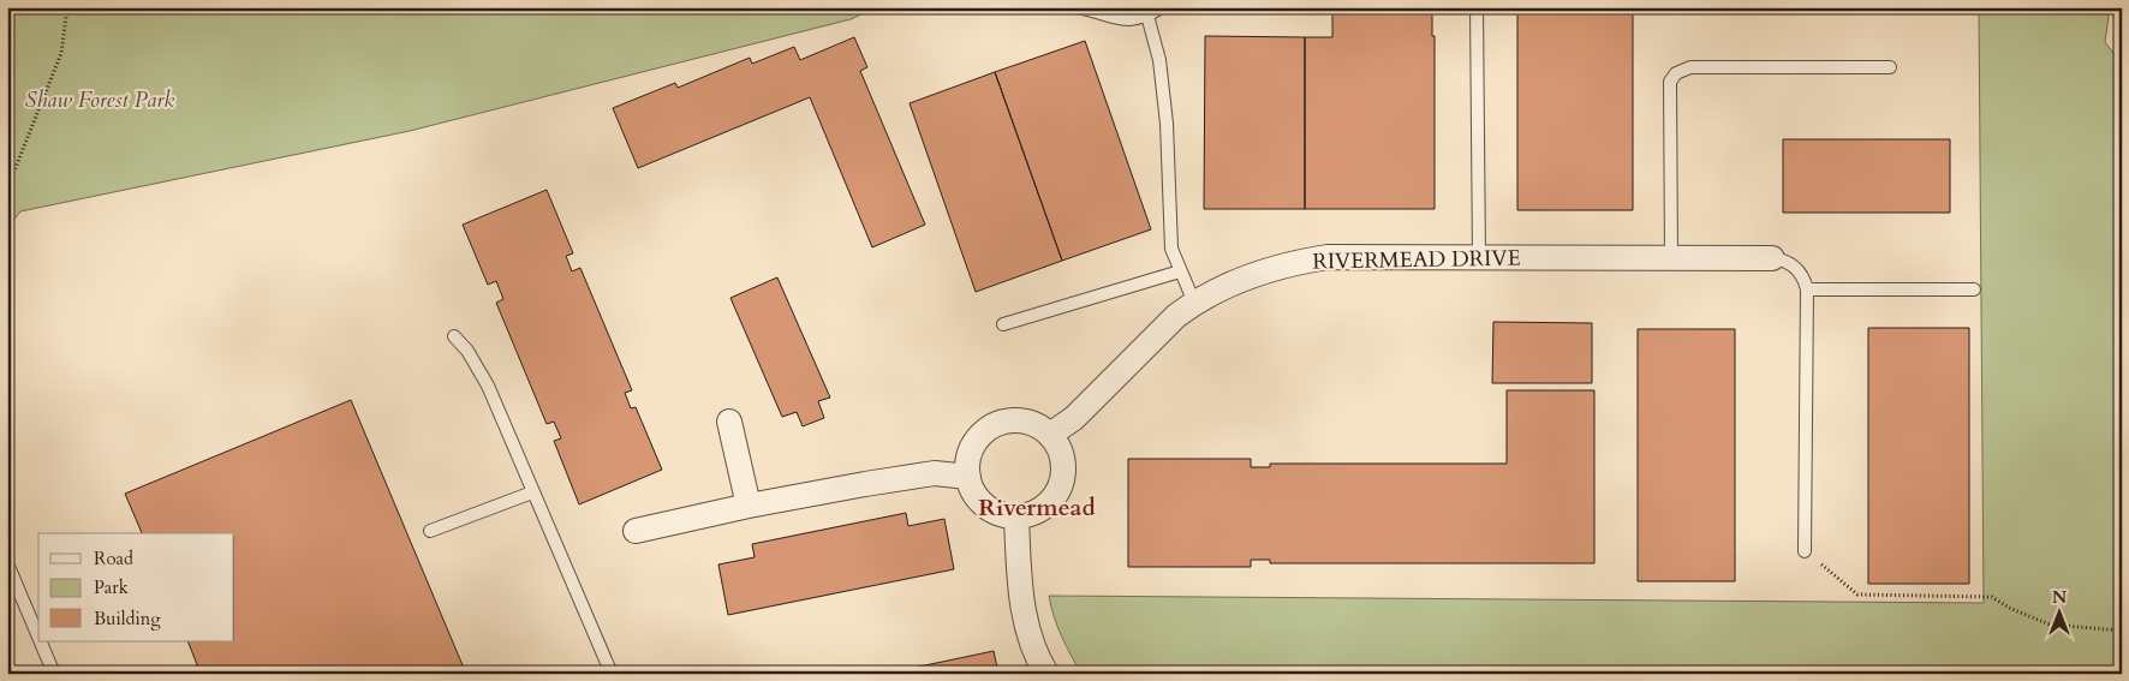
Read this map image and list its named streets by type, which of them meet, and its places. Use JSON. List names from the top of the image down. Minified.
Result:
{"streets":{"street":["RIVERMEAD DRIVE"]},"districts":["Rivermead"],"parks":["Shaw Forest Park"],"legend":["Road","Park","Building"],"north":"top"}
